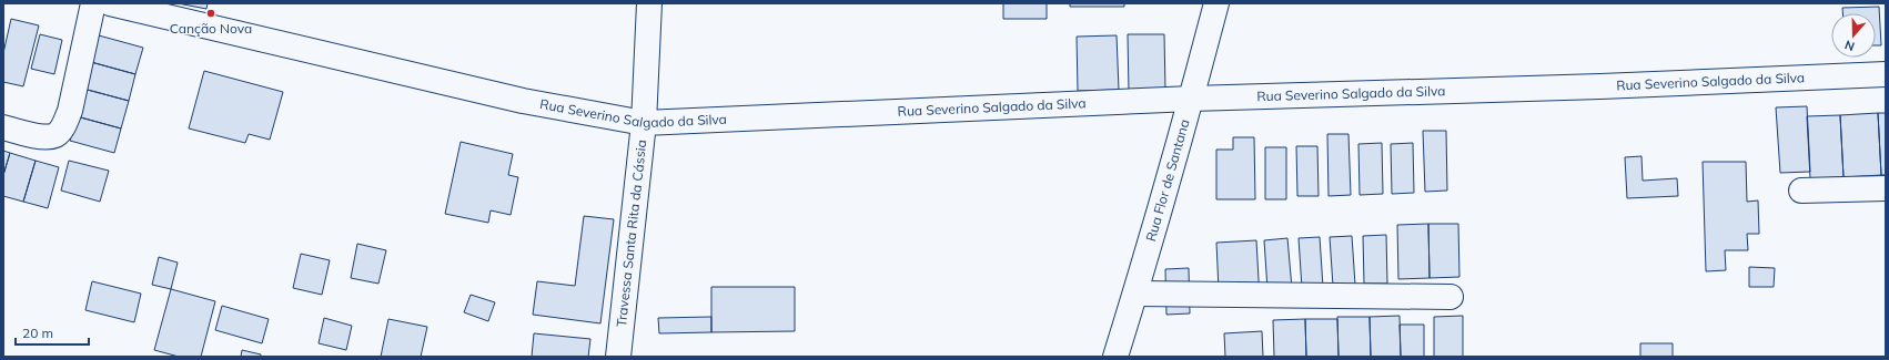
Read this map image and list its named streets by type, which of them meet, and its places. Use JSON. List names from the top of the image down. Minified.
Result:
{"streets":{"street":["Rua Severino Salgado da Silva","Rua Flor de Santana","Travessa Santa Rita da Cássia"]},"crossings":[["Rua Severino Salgado da Silva","Rua Flor de Santana"],["Rua Severino Salgado da Silva","Travessa Santa Rita da Cássia"]],"places":["Canção Nova"],"scale_bar":"20 m","north":"bottom"}
